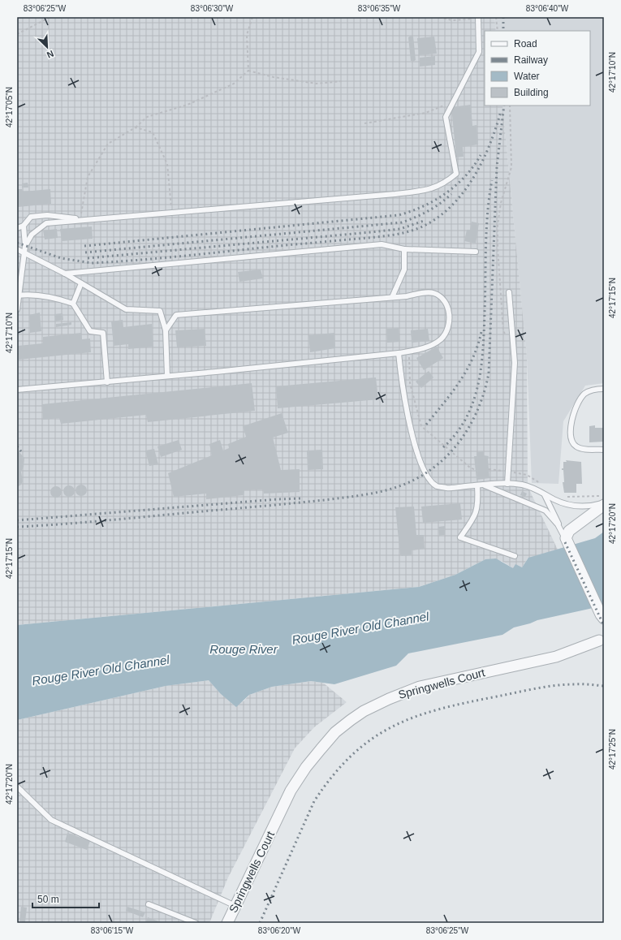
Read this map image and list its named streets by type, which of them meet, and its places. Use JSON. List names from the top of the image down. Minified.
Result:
{"streets":{"street":["Springwells Court"]},"water":["Rouge River Old Channel","Rouge River"],"legend":["Road","Railway","Water","Building"],"scale_bar":"50 m","north":"bottom right","coordinates":["83°06'25\"W","83°06'30\"W","83°06'35\"W","83°06'40\"W","42°17'10\"N","42°17'05\"N","42°17'15\"N","42°17'20\"N","42°17'25\"N","83°06'15\"W","83°06'20\"W"]}
